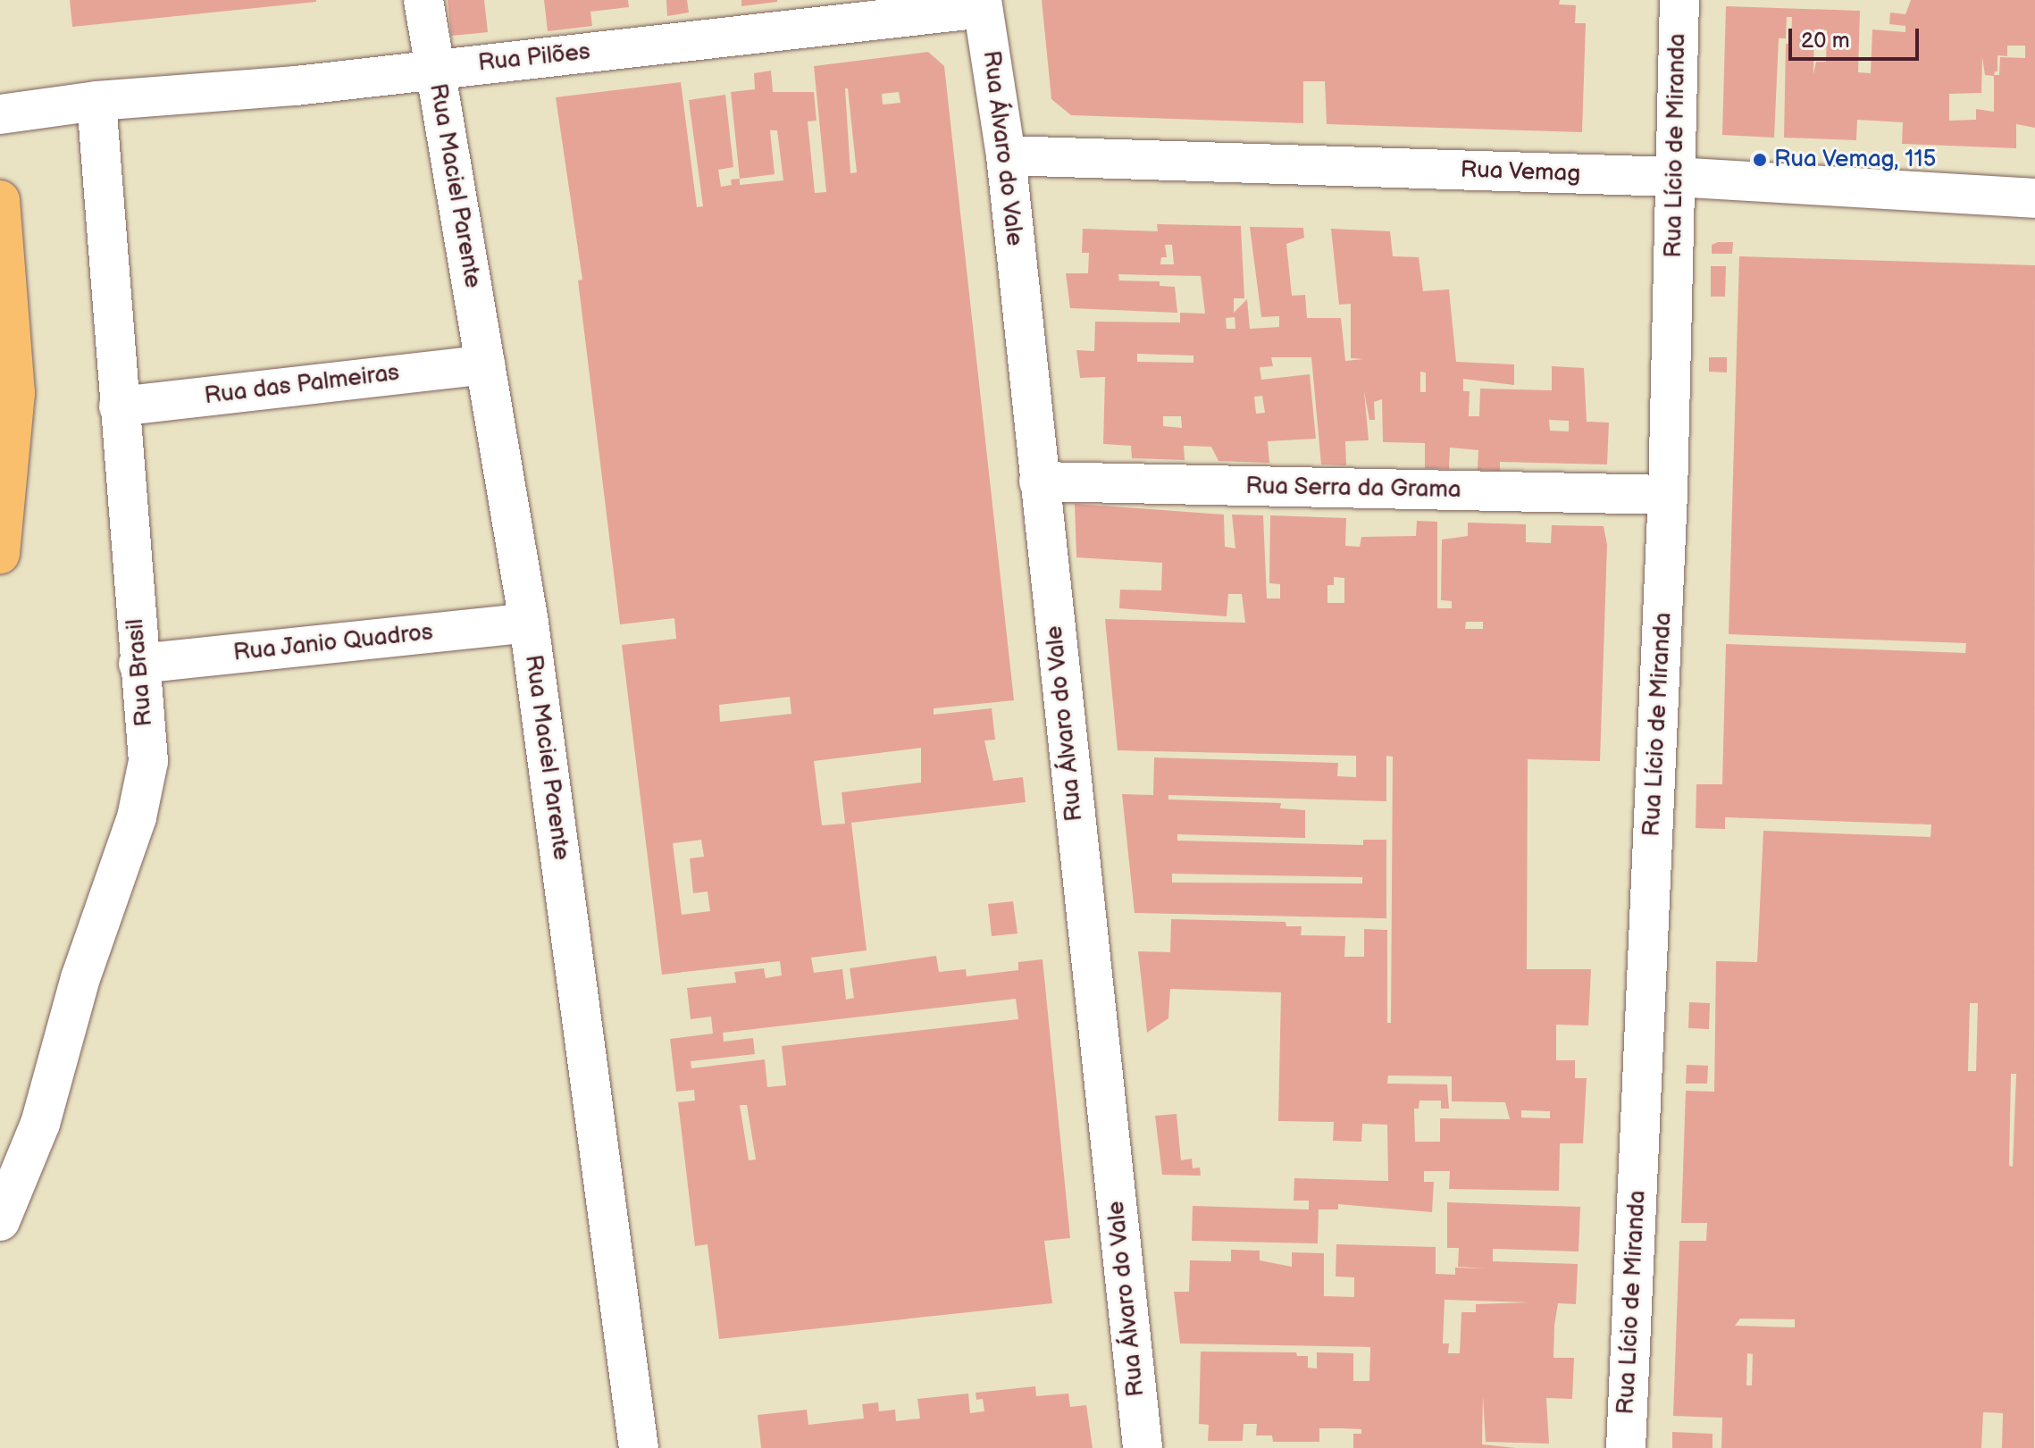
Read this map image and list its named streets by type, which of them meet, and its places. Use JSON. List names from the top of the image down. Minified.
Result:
{"streets":{"street":["Rua Pilões","Rua Lício de Miranda","Rua Álvaro do Vale","Rua Vemag","Rua Maciel Parente","Rua das Palmeiras","Rua Serra da Grama","Rua Janio Quadros","Rua Brasil"]},"crossings":[["Rua Pilões","Rua Álvaro do Vale"],["Rua Pilões","Rua Maciel Parente"],["Rua Pilões","Rua Brasil"],["Rua Lício de Miranda","Rua Vemag"],["Rua Lício de Miranda","Rua Serra da Grama"],["Rua Álvaro do Vale","Rua Vemag"],["Rua Álvaro do Vale","Rua Serra da Grama"],["Rua Maciel Parente","Rua das Palmeiras"],["Rua Maciel Parente","Rua Janio Quadros"],["Rua das Palmeiras","Rua Brasil"],["Rua Janio Quadros","Rua Brasil"]],"places":["Rua Vemag, 115"],"scale_bar":"20 m"}
